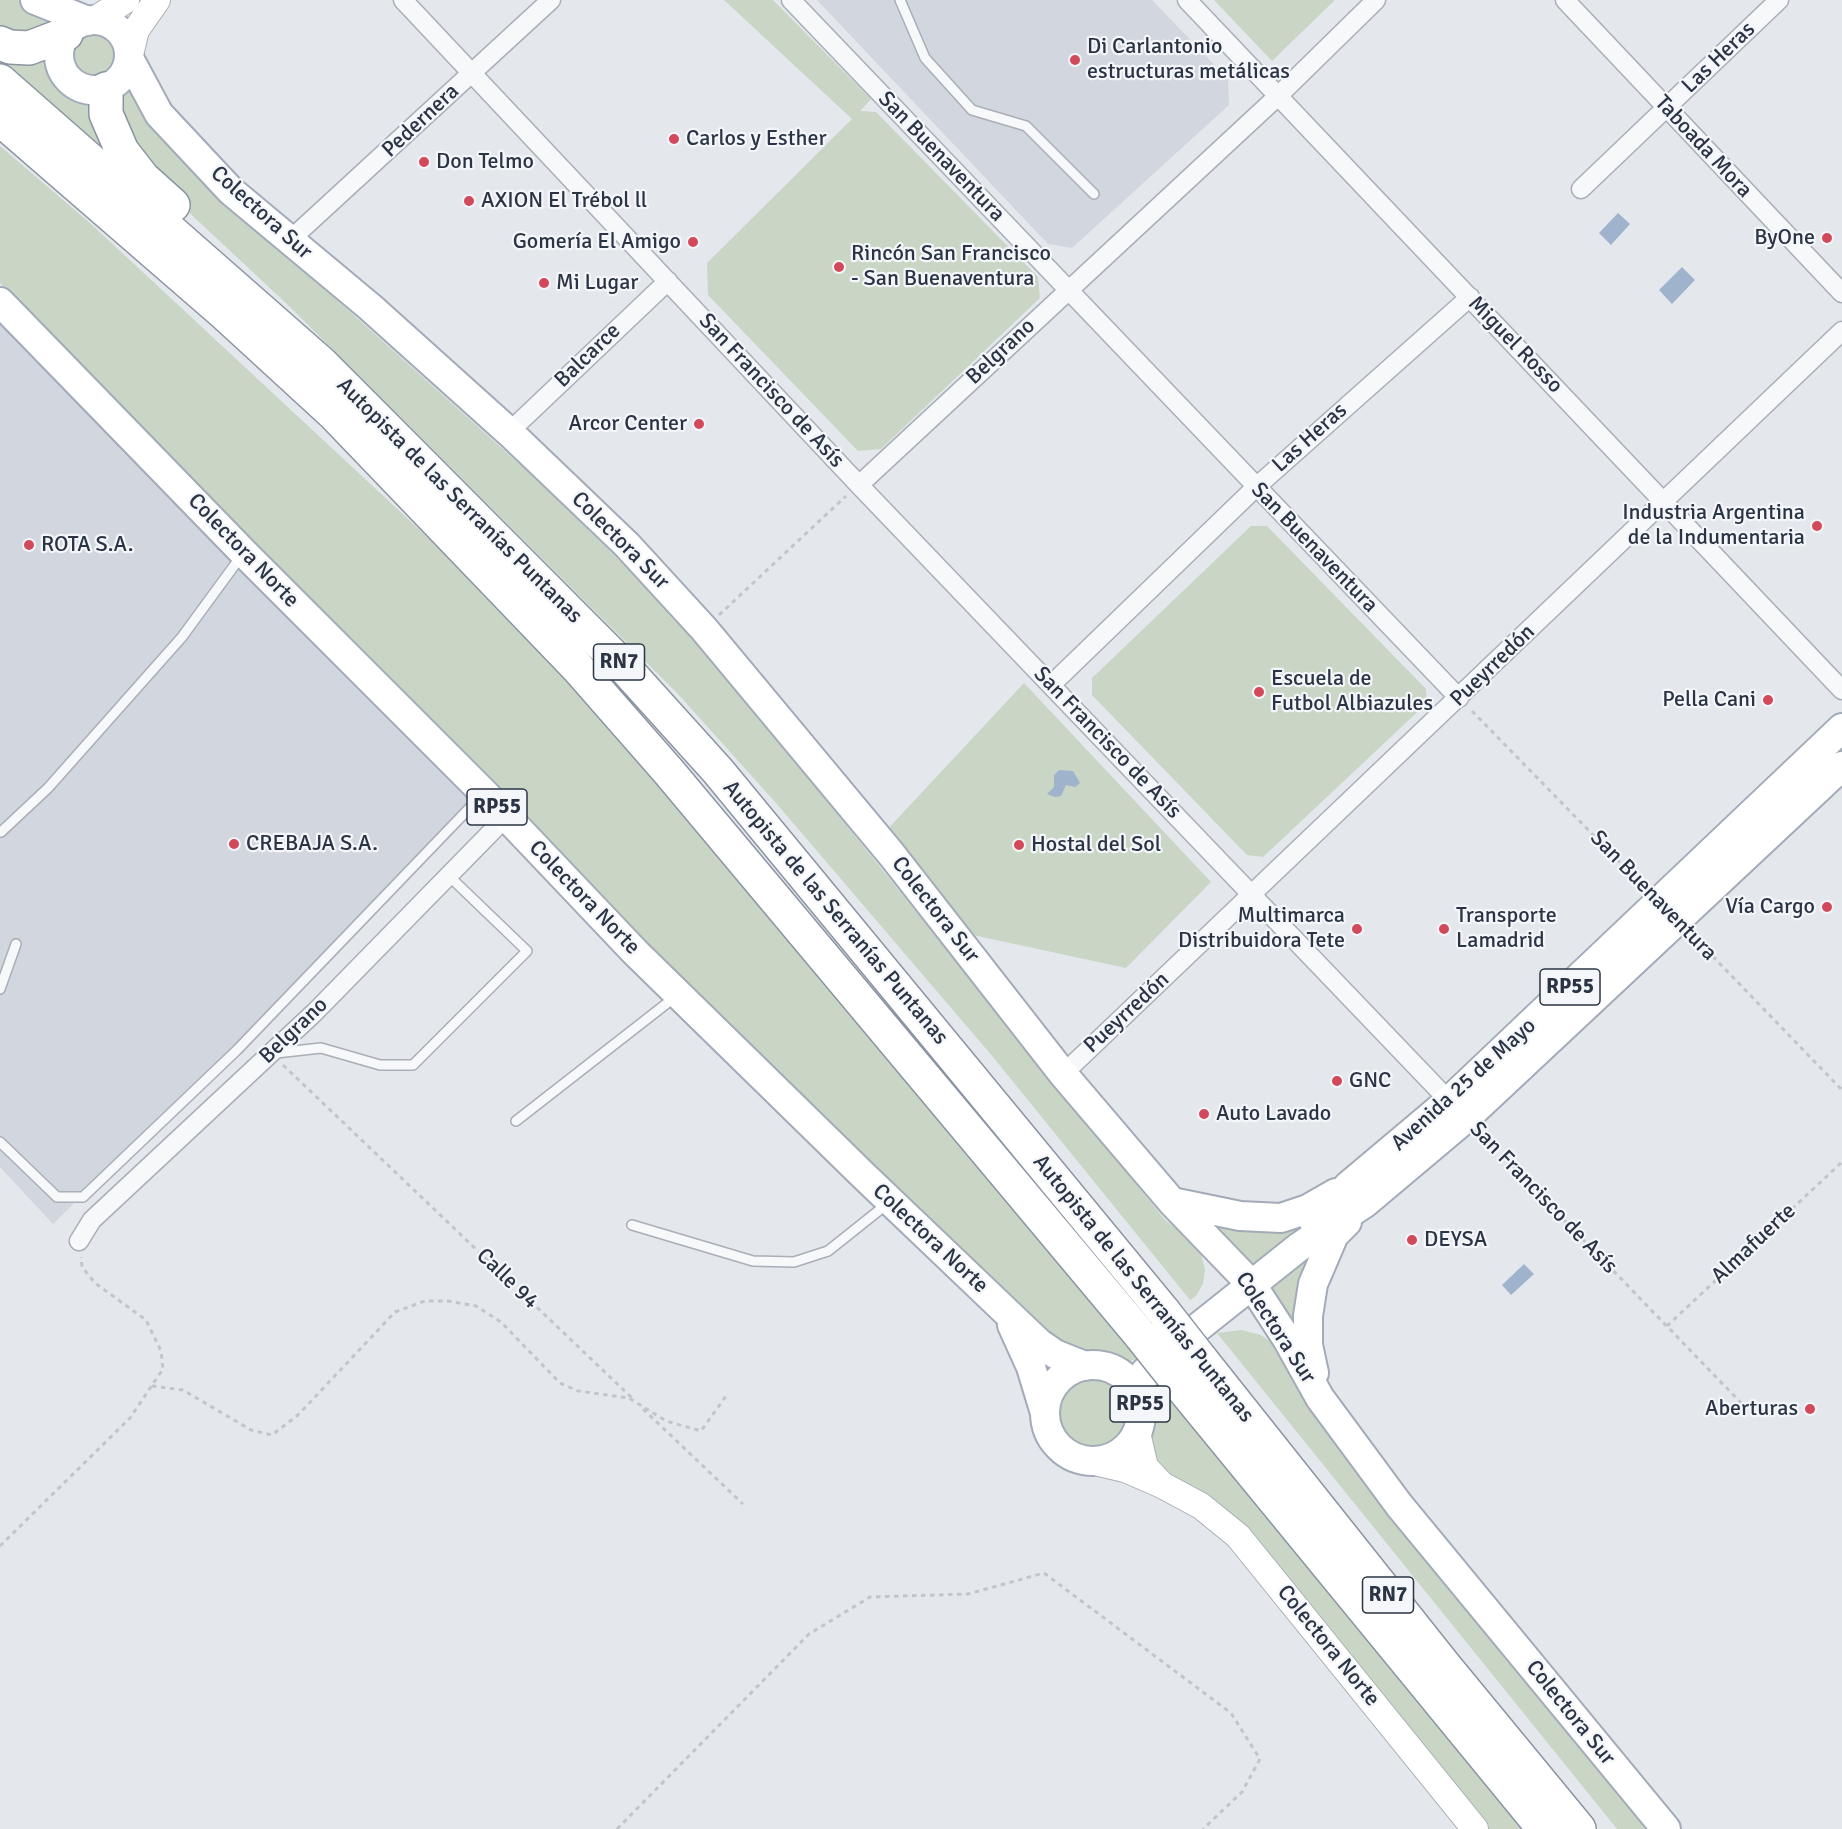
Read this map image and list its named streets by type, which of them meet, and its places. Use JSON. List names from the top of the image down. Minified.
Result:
{"streets":{"highway":["Autopista de las Serranías Puntanas","RN7"],"main road":["Colectora Sur","Colectora Norte","RP55","Avenida 25 de Mayo"],"street":["Las Heras","Pedernera","Taboada Mora","San Buenaventura","Miguel Rosso","Belgrano","Balcarce","San Francisco de Asís","Pueyrredón"],"path":["Almafuerte","Calle 94"]},"crossings":[["Las Heras","Taboada Mora"],["Las Heras","San Buenaventura"],["Las Heras","Miguel Rosso"],["Las Heras","San Francisco de Asís"],["Pedernera","Colectora Sur"],["Pedernera","San Francisco de Asís"],["San Buenaventura","Belgrano"],["San Buenaventura","Pueyrredón"],["San Buenaventura","Avenida 25 de Mayo"],["Colectora Sur","Balcarce"],["Colectora Sur","Pueyrredón"],["Colectora Sur","Avenida 25 de Mayo"],["Miguel Rosso","Belgrano"],["Miguel Rosso","Pueyrredón"],["Belgrano","San Francisco de Asís"],["Belgrano","Colectora Norte"],["Belgrano","Calle 94"],["Balcarce","San Francisco de Asís"],["San Francisco de Asís","Pueyrredón"],["San Francisco de Asís","Avenida 25 de Mayo"],["San Francisco de Asís","Almafuerte"],["Autopista de las Serranías Puntanas","Avenida 25 de Mayo"],["Colectora Norte","RP55"],["Colectora Norte","Avenida 25 de Mayo"],["RP55","Avenida 25 de Mayo"]],"places":["Di Carlantonio estructuras metálicas","Carlos y Esther","Don Telmo","AXION El Trébol ll","ByOne","Gomería El Amigo","Rincón San Francisco - San Buenaventura","Mi Lugar","Arcor Center","Industria Argentina de la Indumentaria","ROTA S.A.","Escuela de Futbol Albiazules","Pella Cani","CREBAJA S.A.","Hostal del Sol","Vía Cargo","Multimarca Distribuidora Tete","Transporte Lamadrid","GNC","Auto Lavado","DEYSA","Aberturas"]}
